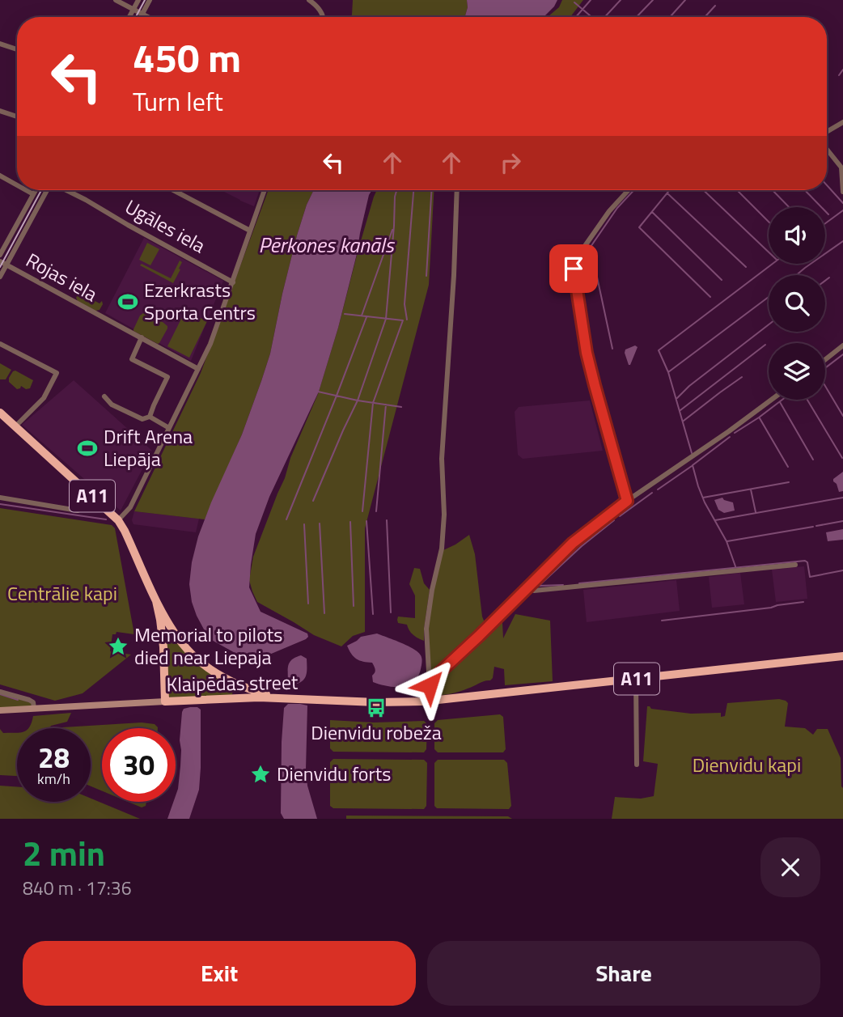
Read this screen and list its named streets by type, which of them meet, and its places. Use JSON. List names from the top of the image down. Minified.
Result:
{"streets":{"highway":["A11","Klaipēdas street"],"street":["Ugāles iela","Rojas iela"]},"crossings":[["A11","Klaipēdas street"]],"water":["Pērkones kanāls"],"parks":["Centrālie kapi","Dienvidu kapi"],"places":{"sports":["Ezerkrasts Sporta Centrs","Drift Arena Liepāja"],"place":["Memorial to pilots died near Liepaja","Dienvidu forts"],"bus stop":["Dienvidu robeža"]},"page":{"turn":["450 m","Turn left"],"speed":"28 km/h","limit":"30","heading":["2 min","840 m · 17:36"],"buttons":["Exit","Share"]}}
